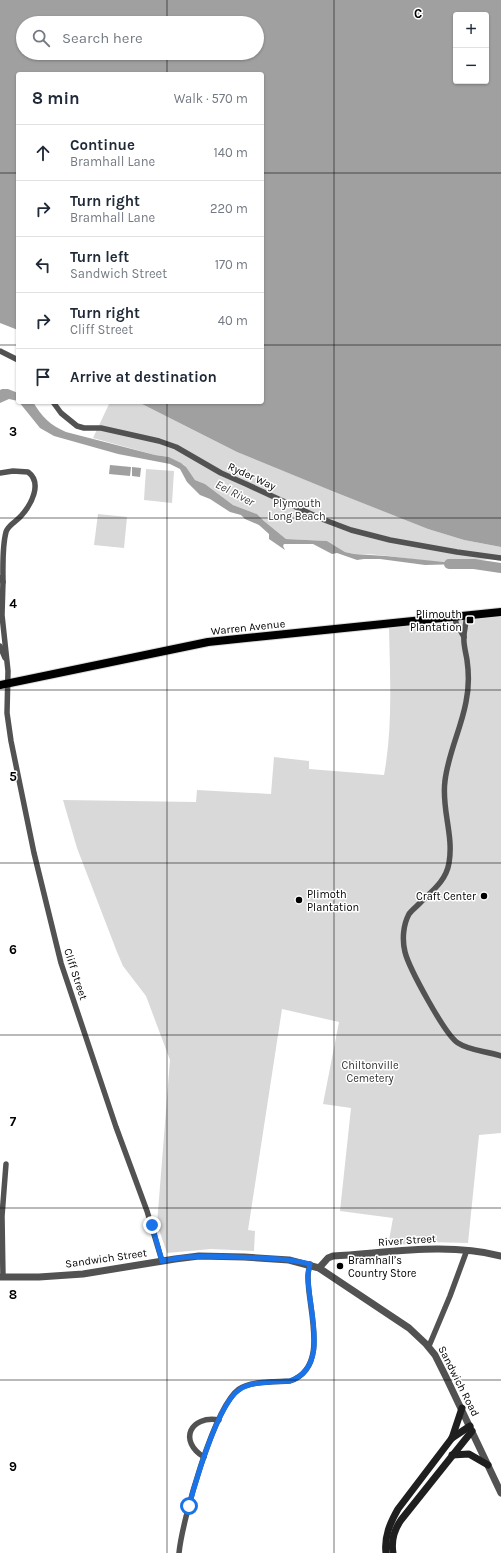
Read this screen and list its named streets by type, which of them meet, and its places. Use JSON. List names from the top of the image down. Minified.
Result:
{"streets":{"main road":["Warren Avenue"],"street":["Ryder Way","Cliff Street","River Street","Sandwich Street","Sandwich Road"]},"crossings":[["Warren Avenue","Cliff Street"],["Cliff Street","Sandwich Street"],["River Street","Sandwich Road"],["Sandwich Street","Sandwich Road"]],"water":["Eel River"],"parks":["Plymouth Long Beach","Chiltonville Cemetery"],"places":{"transit":["Plimouth Plantation"],"other":["Craft Center","Plimoth Plantation","Bramhall’s Country Store"]},"page":{"map_buttons":["+","−"],"search":"Search here","heading":["8 min","Walk · 570 m"],"list":[["Continue","Bramhall Lane","140 m"],["Turn right","Bramhall Lane","220 m"],["Turn left","Sandwich Street","170 m"],["Turn right","Cliff Street","40 m"],"Arrive at destination"]},"grid":{"columns":["C"],"rows":["3","4","5","6","7","8","9"]}}
